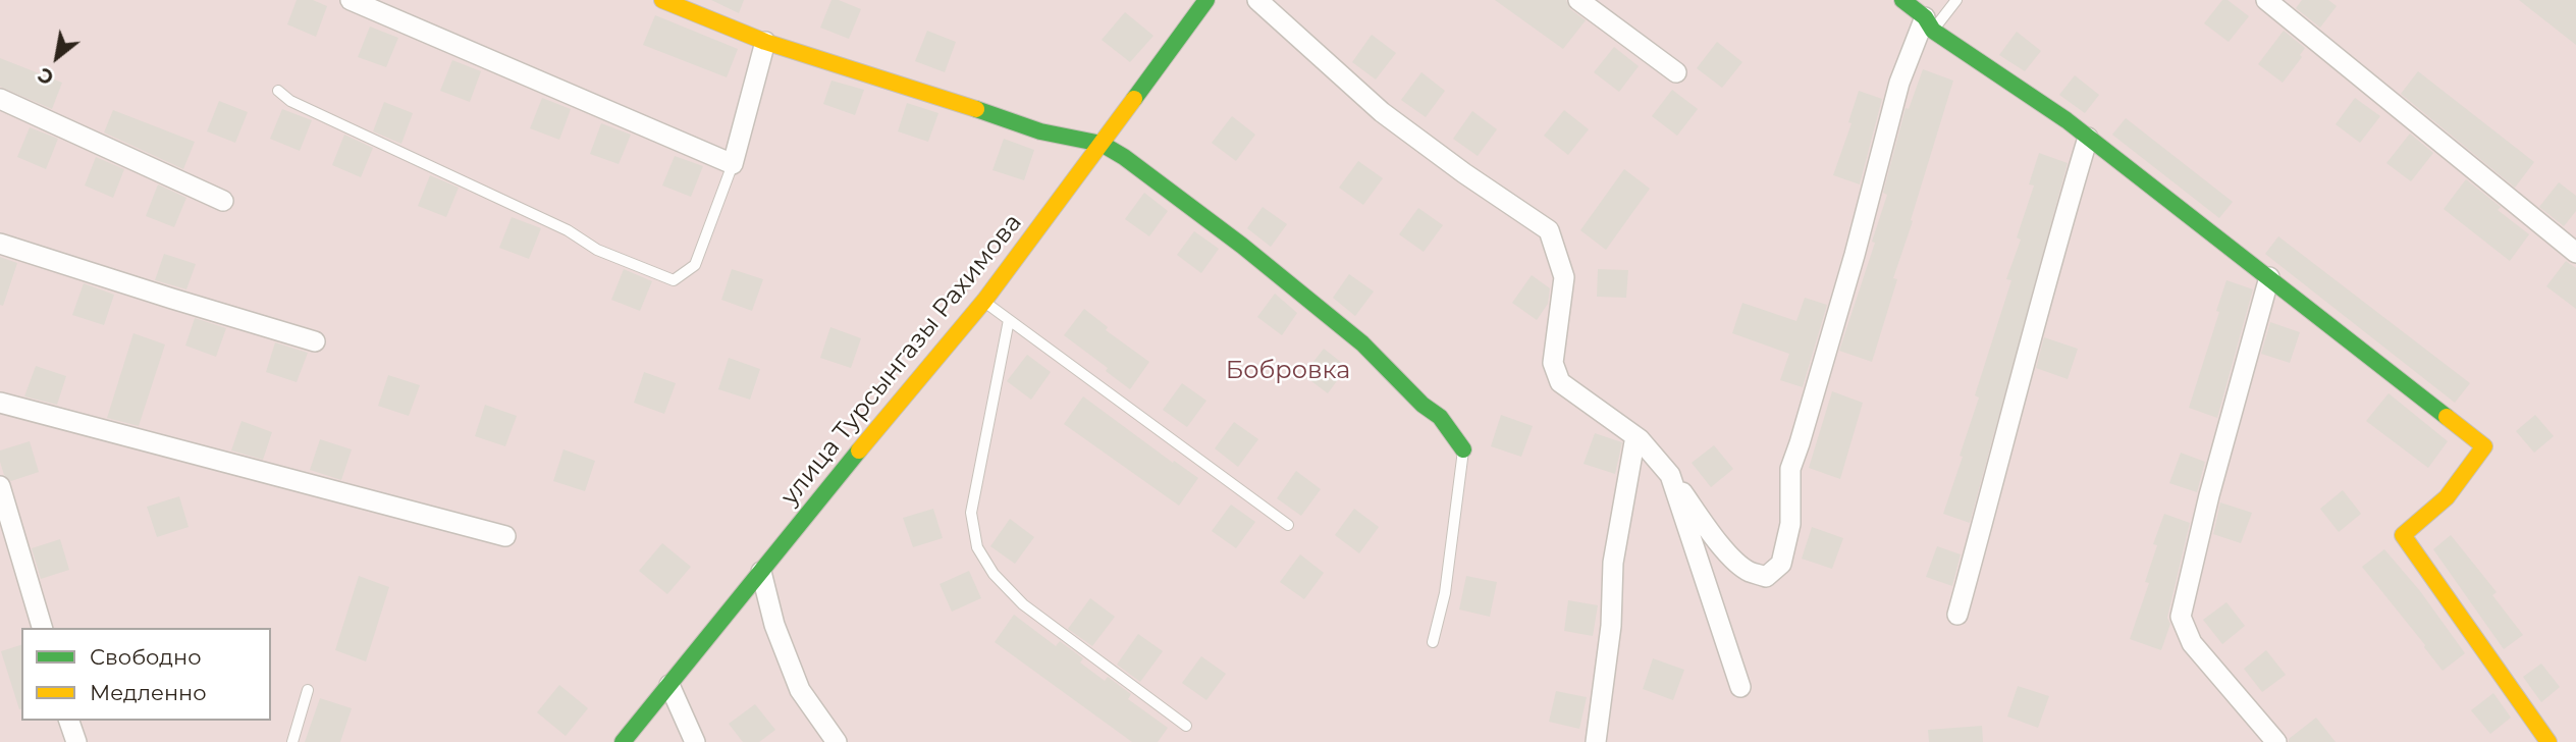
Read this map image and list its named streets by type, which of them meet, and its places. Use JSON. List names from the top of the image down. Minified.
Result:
{"streets":{"street":["улица Турсынгазы Рахимова"]},"parks":["Бобровка"],"legend":["Свободно","Медленно"],"north":"bottom left"}
